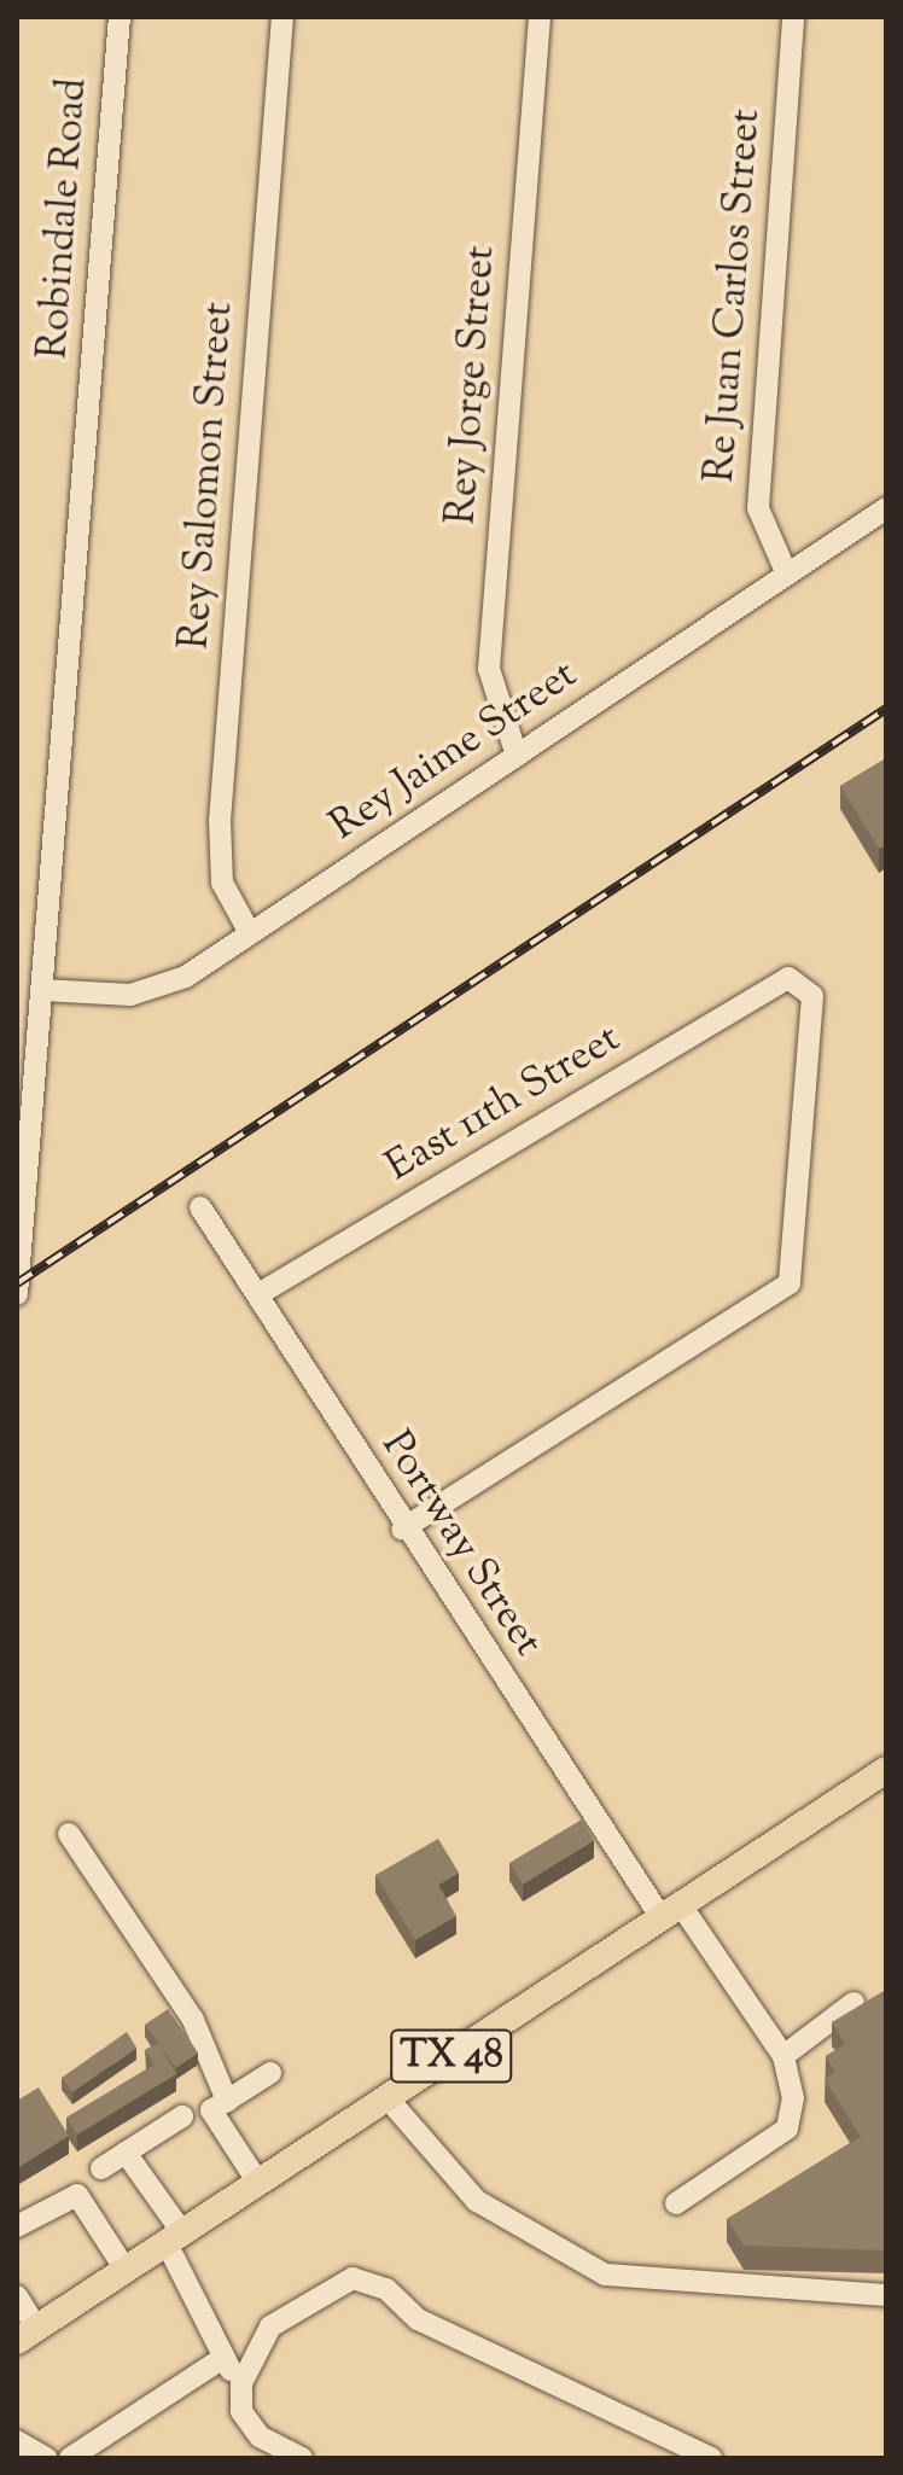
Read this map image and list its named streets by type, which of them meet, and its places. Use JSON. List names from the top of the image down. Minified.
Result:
{"streets":{"main road":["TX 48"],"street":["Robindale Road","Re Juan Carlos Street","Rey Jorge Street","Rey Salomon Street","Rey Jaime Street","East 11th Street","Portway Street"]},"crossings":[["Robindale Road","Rey Jaime Street"],["Re Juan Carlos Street","Rey Jaime Street"],["Rey Jorge Street","Rey Jaime Street"],["Rey Salomon Street","Rey Jaime Street"],["East 11th Street","Portway Street"],["Portway Street","TX 48"]]}
